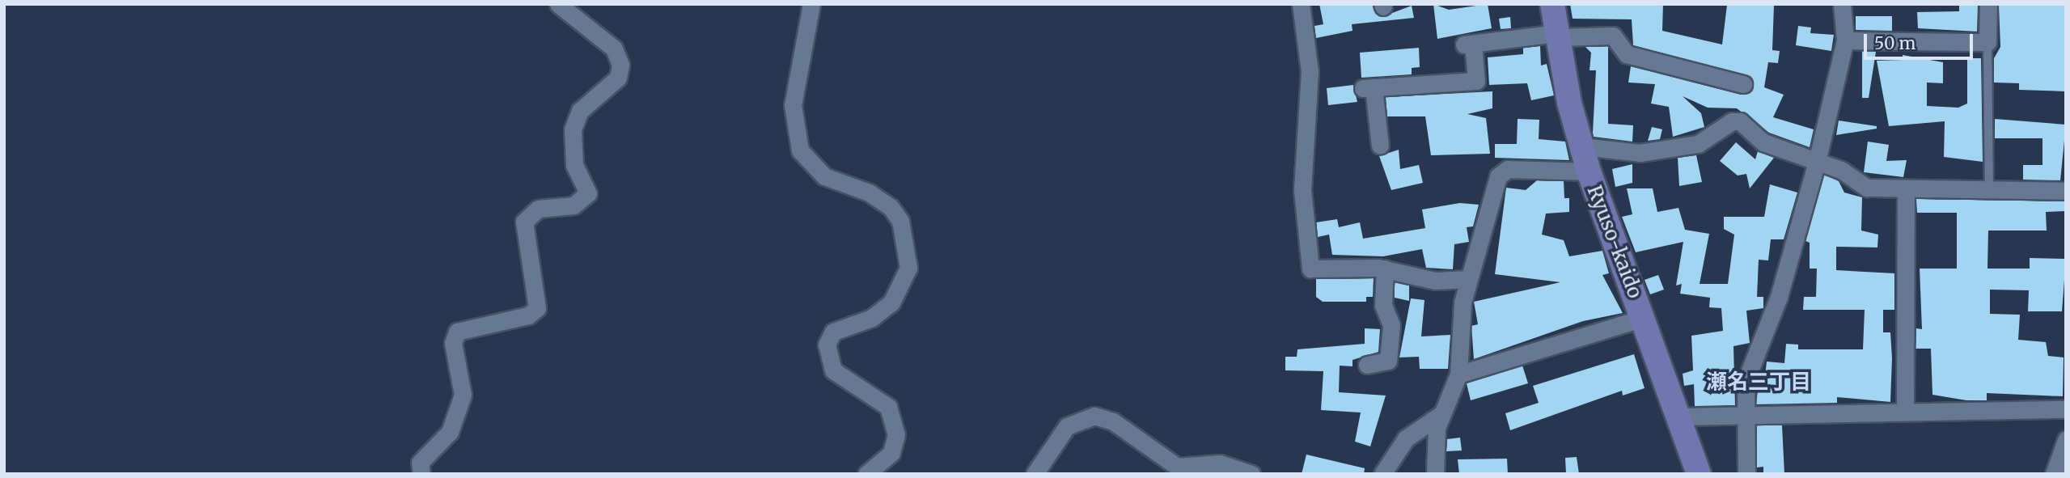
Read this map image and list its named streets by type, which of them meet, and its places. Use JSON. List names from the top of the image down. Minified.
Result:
{"streets":{"main road":["Ryuso-kaido"]},"districts":["瀬名三丁目"],"scale_bar":"50 m"}
